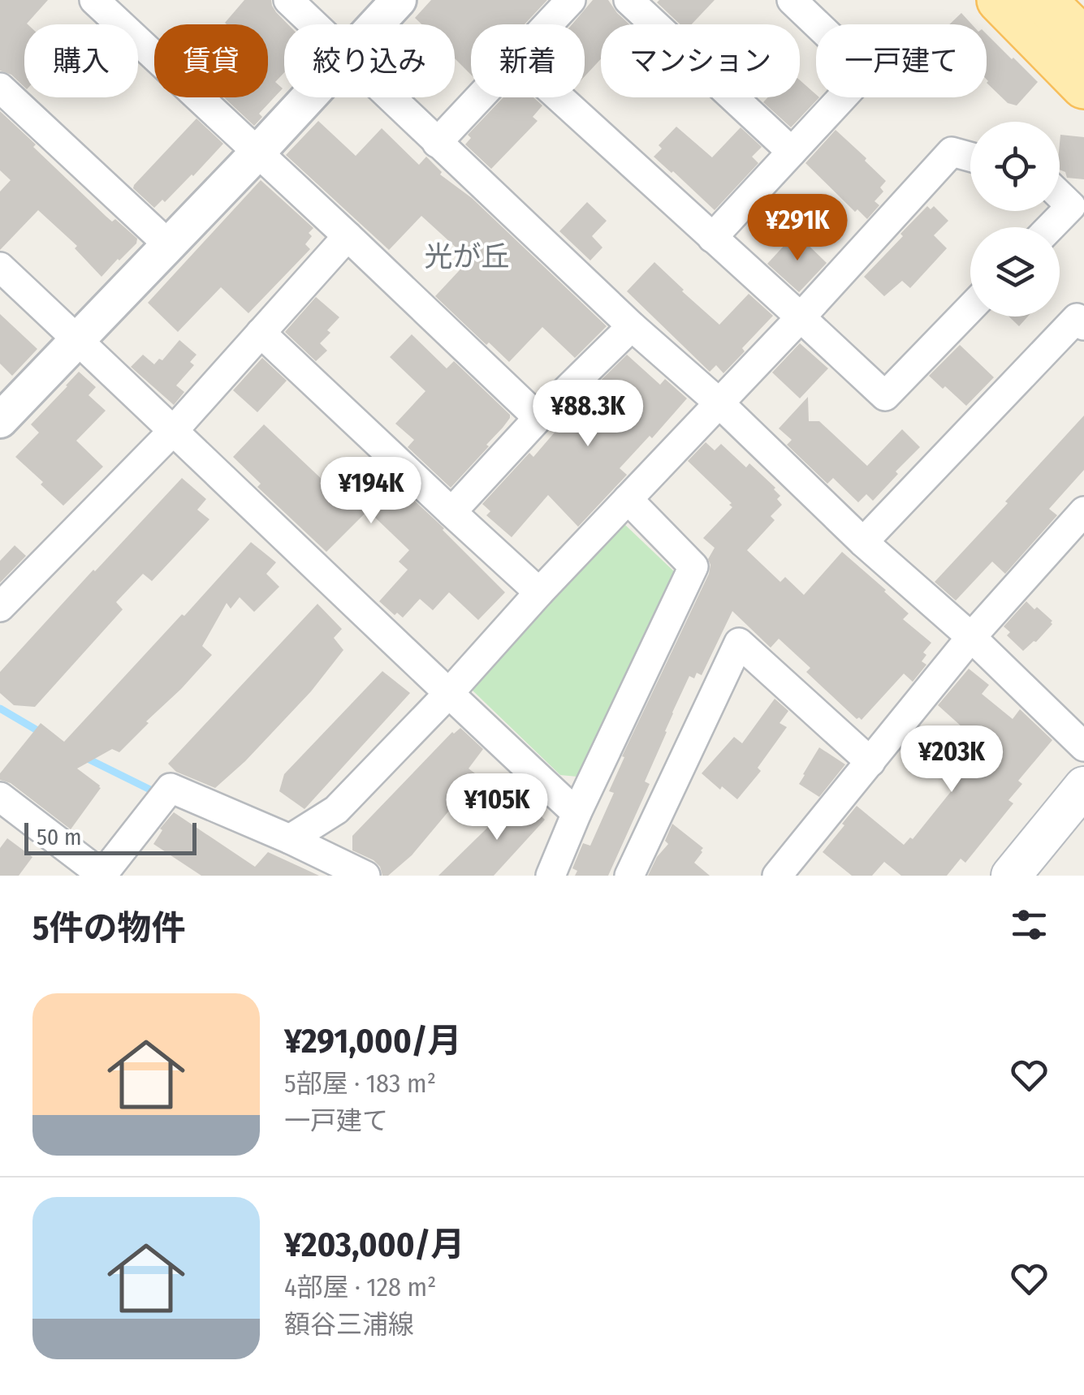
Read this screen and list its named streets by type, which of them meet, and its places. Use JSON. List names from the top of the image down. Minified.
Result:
{"districts":["光が丘"],"scale_bar":"50 m","page":{"chip":["購入","賃貸","絞り込み","新着","マンション","一戸建て"],"price":["¥291K","¥88.3K","¥194K","¥203K","¥105K"],"scale":"50 m","heading":"5件の物件","list":[{"name":"¥291,000/月","note":"5部屋 · 183 m² · 一戸建て"},{"name":"¥203,000/月","note":"4部屋 · 128 m² · 額谷三浦線"}]}}
